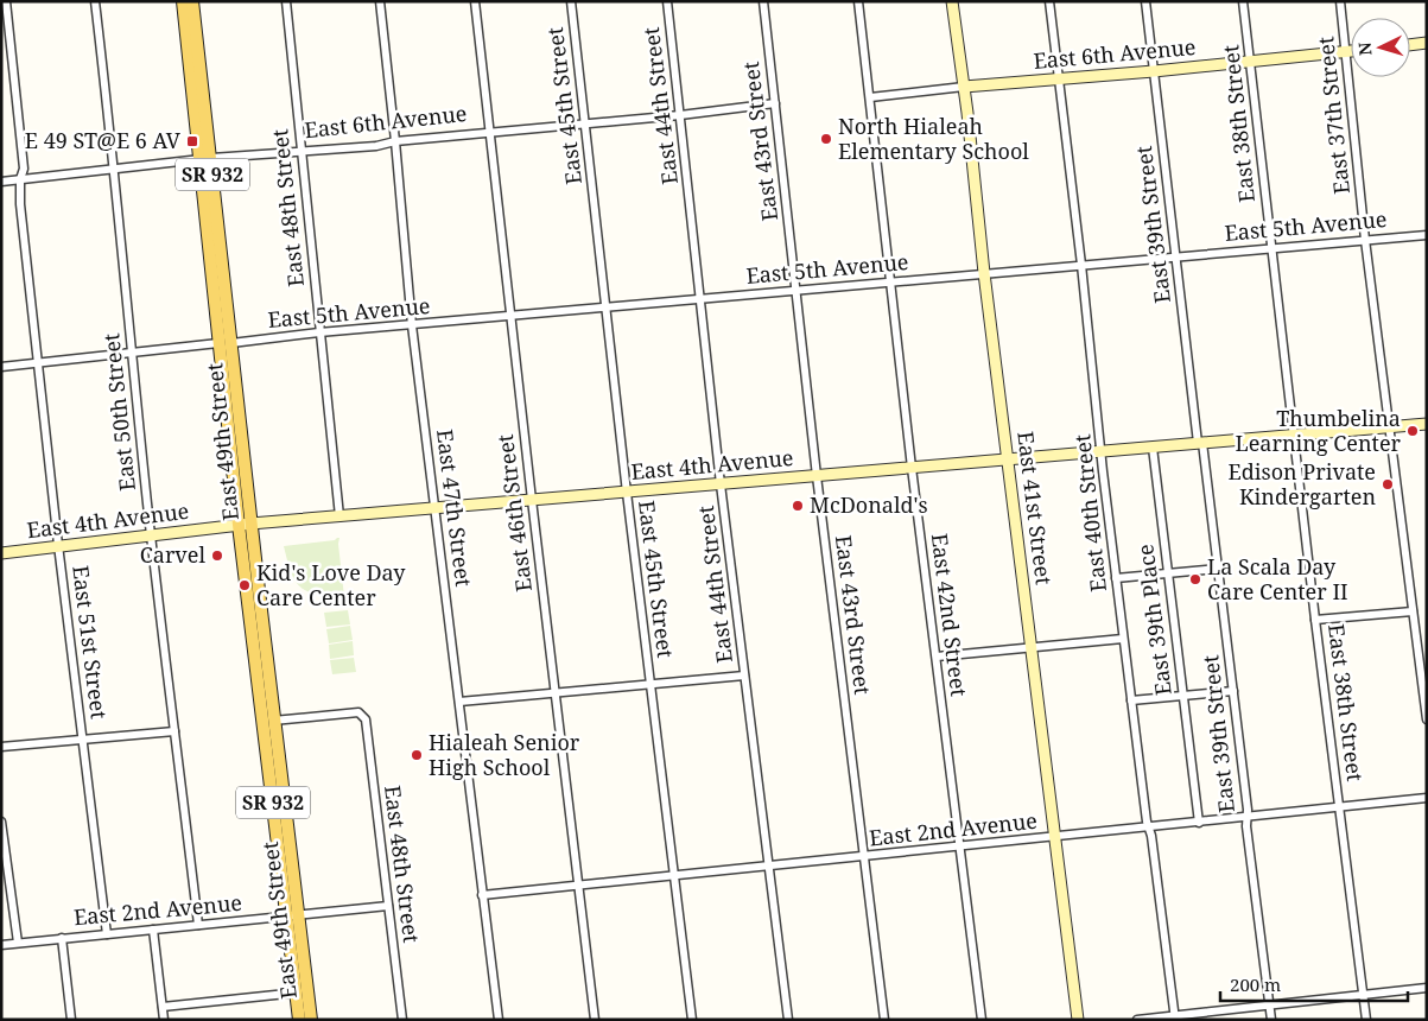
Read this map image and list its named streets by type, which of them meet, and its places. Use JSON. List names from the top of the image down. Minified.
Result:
{"streets":{"main road":["SR 932","East 49th Street"],"street":["East 6th Avenue","East 45th Street","East 44th Street","East 37th Street","East 38th Street","East 43rd Street","East 48th Street","East 39th Street","East 5th Avenue","East 50th Street","East 4th Avenue","East 47th Street","East 41st Street","East 46th Street","East 40th Street","East 42nd Street","East 39th Place","East 51st Street","East 2nd Avenue"]},"crossings":[["East 6th Avenue","East 45th Street"],["East 6th Avenue","East 44th Street"],["East 6th Avenue","East 37th Street"],["East 6th Avenue","East 38th Street"],["East 6th Avenue","East 43rd Street"],["East 6th Avenue","East 48th Street"],["East 6th Avenue","East 39th Street"],["East 6th Avenue","East 50th Street"],["East 6th Avenue","East 49th Street"],["East 6th Avenue","East 47th Street"],["East 6th Avenue","East 41st Street"],["East 6th Avenue","East 46th Street"],["East 6th Avenue","East 40th Street"],["East 6th Avenue","East 42nd Street"],["East 6th Avenue","East 51st Street"],["East 45th Street","East 5th Avenue"],["East 45th Street","East 4th Avenue"],["East 45th Street","East 2nd Avenue"],["East 44th Street","East 5th Avenue"],["East 44th Street","East 4th Avenue"],["East 44th Street","East 2nd Avenue"],["East 37th Street","East 5th Avenue"],["East 37th Street","East 4th Avenue"],["East 38th Street","East 5th Avenue"],["East 38th Street","East 4th Avenue"],["East 38th Street","East 2nd Avenue"],["East 43rd Street","East 5th Avenue"],["East 43rd Street","East 4th Avenue"],["East 43rd Street","East 2nd Avenue"],["East 48th Street","East 5th Avenue"],["East 48th Street","East 49th Street"],["East 48th Street","East 4th Avenue"],["East 48th Street","East 2nd Avenue"],["East 39th Street","East 5th Avenue"],["East 39th Street","East 4th Avenue"],["East 39th Street","East 2nd Avenue"],["East 5th Avenue","East 50th Street"],["East 5th Avenue","East 49th Street"],["East 5th Avenue","East 47th Street"],["East 5th Avenue","East 41st Street"],["East 5th Avenue","East 46th Street"],["East 5th Avenue","East 40th Street"],["East 5th Avenue","East 42nd Street"],["East 5th Avenue","East 51st Street"],["East 50th Street","East 4th Avenue"],["East 50th Street","East 2nd Avenue"],["East 49th Street","East 4th Avenue"],["East 49th Street","East 2nd Avenue"],["East 4th Avenue","East 47th Street"],["East 4th Avenue","East 41st Street"],["East 4th Avenue","East 46th Street"],["East 4th Avenue","East 40th Street"],["East 4th Avenue","East 42nd Street"],["East 4th Avenue","East 39th Place"],["East 4th Avenue","East 51st Street"],["East 47th Street","East 2nd Avenue"],["East 41st Street","East 2nd Avenue"],["East 46th Street","East 2nd Avenue"],["East 40th Street","East 2nd Avenue"],["East 42nd Street","East 2nd Avenue"],["East 39th Place","East 2nd Avenue"],["East 51st Street","East 2nd Avenue"]],"places":{"other":["North Hialeah Elementary School","Thumbelina Learning Center","Edison Private Kindergarten","McDonald's","Carvel","La Scala Day Care Center II","Kid's Love Day Care Center","Hialeah Senior High School"],"transit":["E 49 ST@E 6 AV"]},"scale_bar":"200 m","north":"left"}
